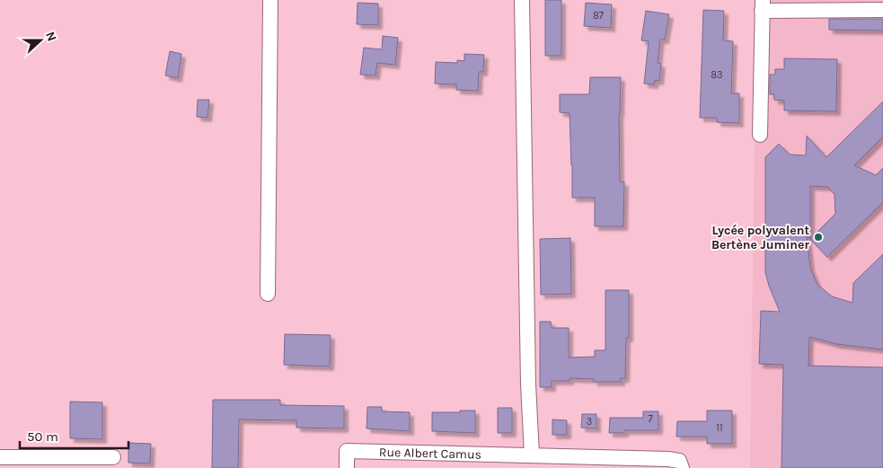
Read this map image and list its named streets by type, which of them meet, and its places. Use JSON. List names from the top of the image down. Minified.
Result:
{"streets":{"street":["Rue Albert Camus"]},"places":["Lycée polyvalent Bertène Juminer"],"house_numbers":["87","83","7","3","11"],"scale_bar":"50 m","north":"right"}
